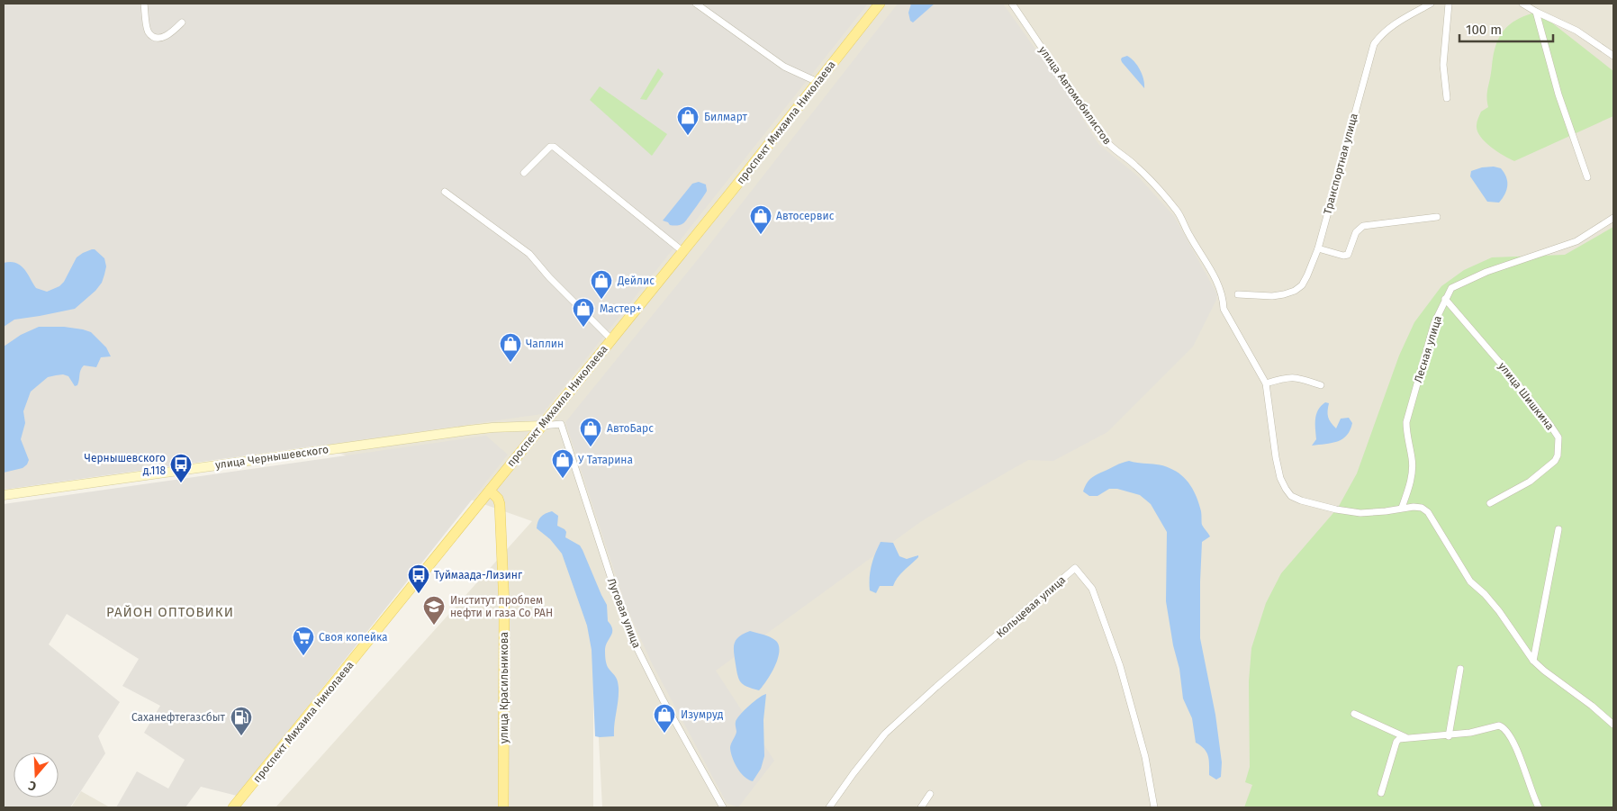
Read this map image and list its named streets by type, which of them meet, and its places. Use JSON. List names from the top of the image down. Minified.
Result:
{"streets":{"main road":["проспект Михаила Николаева","улица Чернышевского","улица Красильникова"],"street":["улица Автомобилистов","Транспортная улица","Лесная улица","улица Шишкина","Кольцевая улица","Луговая улица"]},"crossings":[["улица Автомобилистов","Лесная улица"],["проспект Михаила Николаева","улица Чернышевского"],["проспект Михаила Николаева","Луговая улица"],["проспект Михаила Николаева","улица Красильникова"],["Лесная улица","улица Шишкина"],["улица Чернышевского","Луговая улица"]],"districts":["РАЙОН ОПТОВИКИ"],"places":{"shop":["Билмарт","Автосервис","Дейлис","Мастер+","Чаплин","АвтоБарс","У Татарина","Изумруд"],"bus stop":["Чернышевского д.118","Туймаада-Лизинг"],"school or university":["Институт проблем нефти и газа Со РАН"],"supermarket":["Своя копейка"],"fuel station":["Саханефтегазсбыт"]},"scale_bar":"100 m","north":"bottom"}
